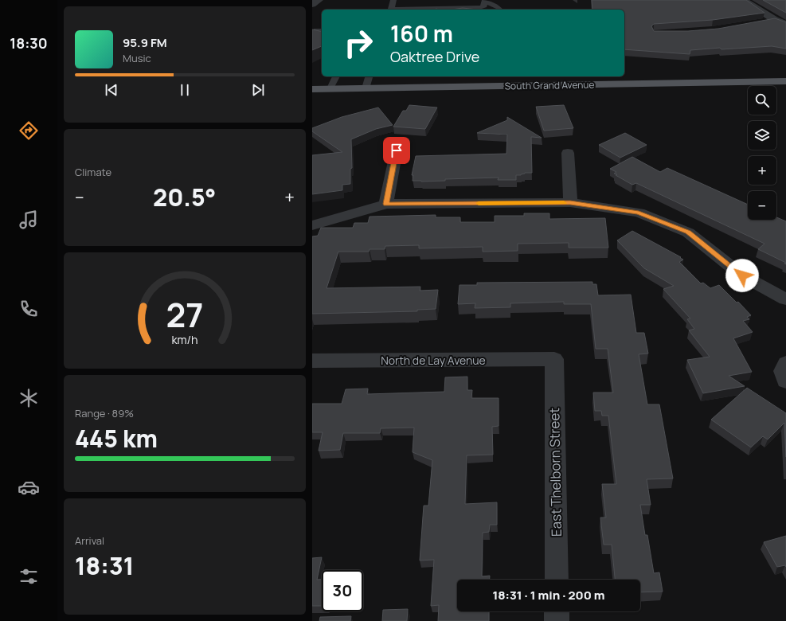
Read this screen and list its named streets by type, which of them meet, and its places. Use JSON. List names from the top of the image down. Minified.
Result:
{"streets":{"main road":["South Grand Avenue"],"street":["North de Lay Avenue","East Thelborn Street"]},"crossings":[["North de Lay Avenue","East Thelborn Street"]],"page":{"tabs":"18:30","turn":["160 m","Oaktree Drive"],"song":["95.9 FM","Music"],"map_buttons":["+","−"],"tile":["Climate",["Range · 89%","445 km"],["Arrival","18:31"]],"heat":["−","20.5°","+"],"limit":"30","trip":"18:31 · 1 min · 200 m","gauge":["27","km/h"]}}
